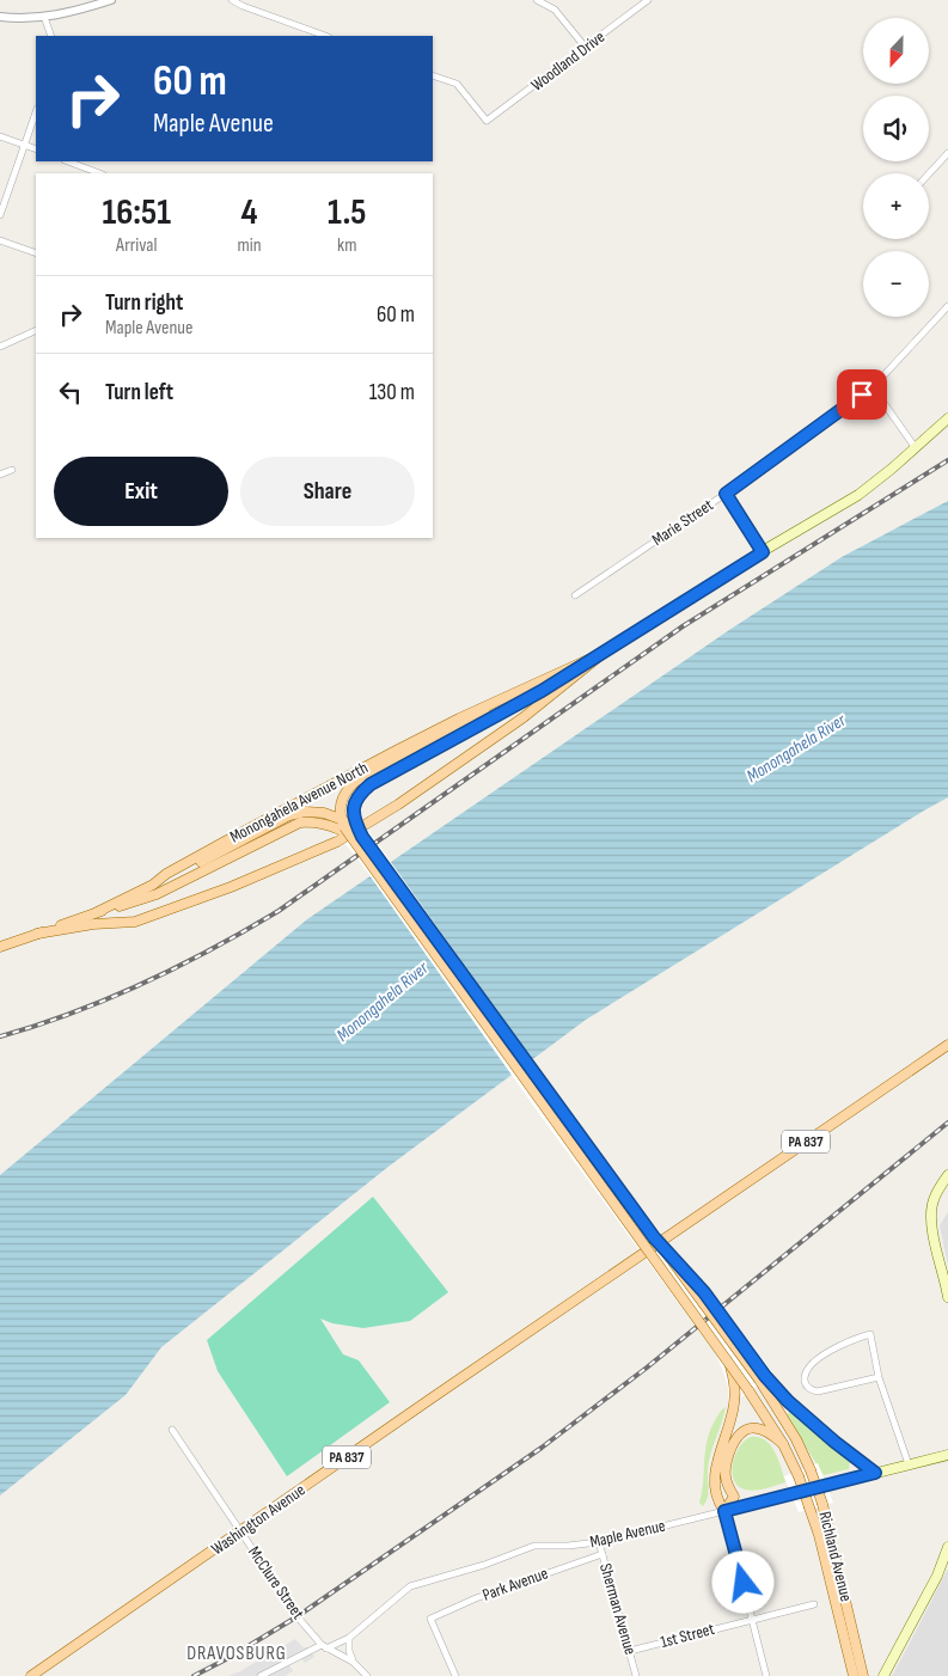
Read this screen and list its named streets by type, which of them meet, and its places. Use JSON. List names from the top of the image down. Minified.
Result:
{"streets":{"main road":["Monongahela Avenue North","PA 837","Washington Avenue","Maple Avenue","Richland Avenue"],"street":["Woodland Drive","Marie Street","McClure Street","Park Avenue","Sherman Avenue","1st Street"]},"crossings":[["PA 837","Washington Avenue"],["Washington Avenue","McClure Street"],["Maple Avenue","McClure Street"],["Maple Avenue","Sherman Avenue"],["Park Avenue","Sherman Avenue"],["Sherman Avenue","1st Street"]],"districts":["DRAVOSBURG"],"water":["Monongahela River"],"north":"bottom","page":{"map_buttons":["+","−"],"turn":["60 m","Maple Avenue"],"eta":["16:51","Arrival","4","min","1.5","km"],"list":[{"name":"Turn right","note":"Maple Avenue","value":"60 m"},{"name":"Turn left","value":"130 m"}],"buttons":["Exit","Share"]}}
